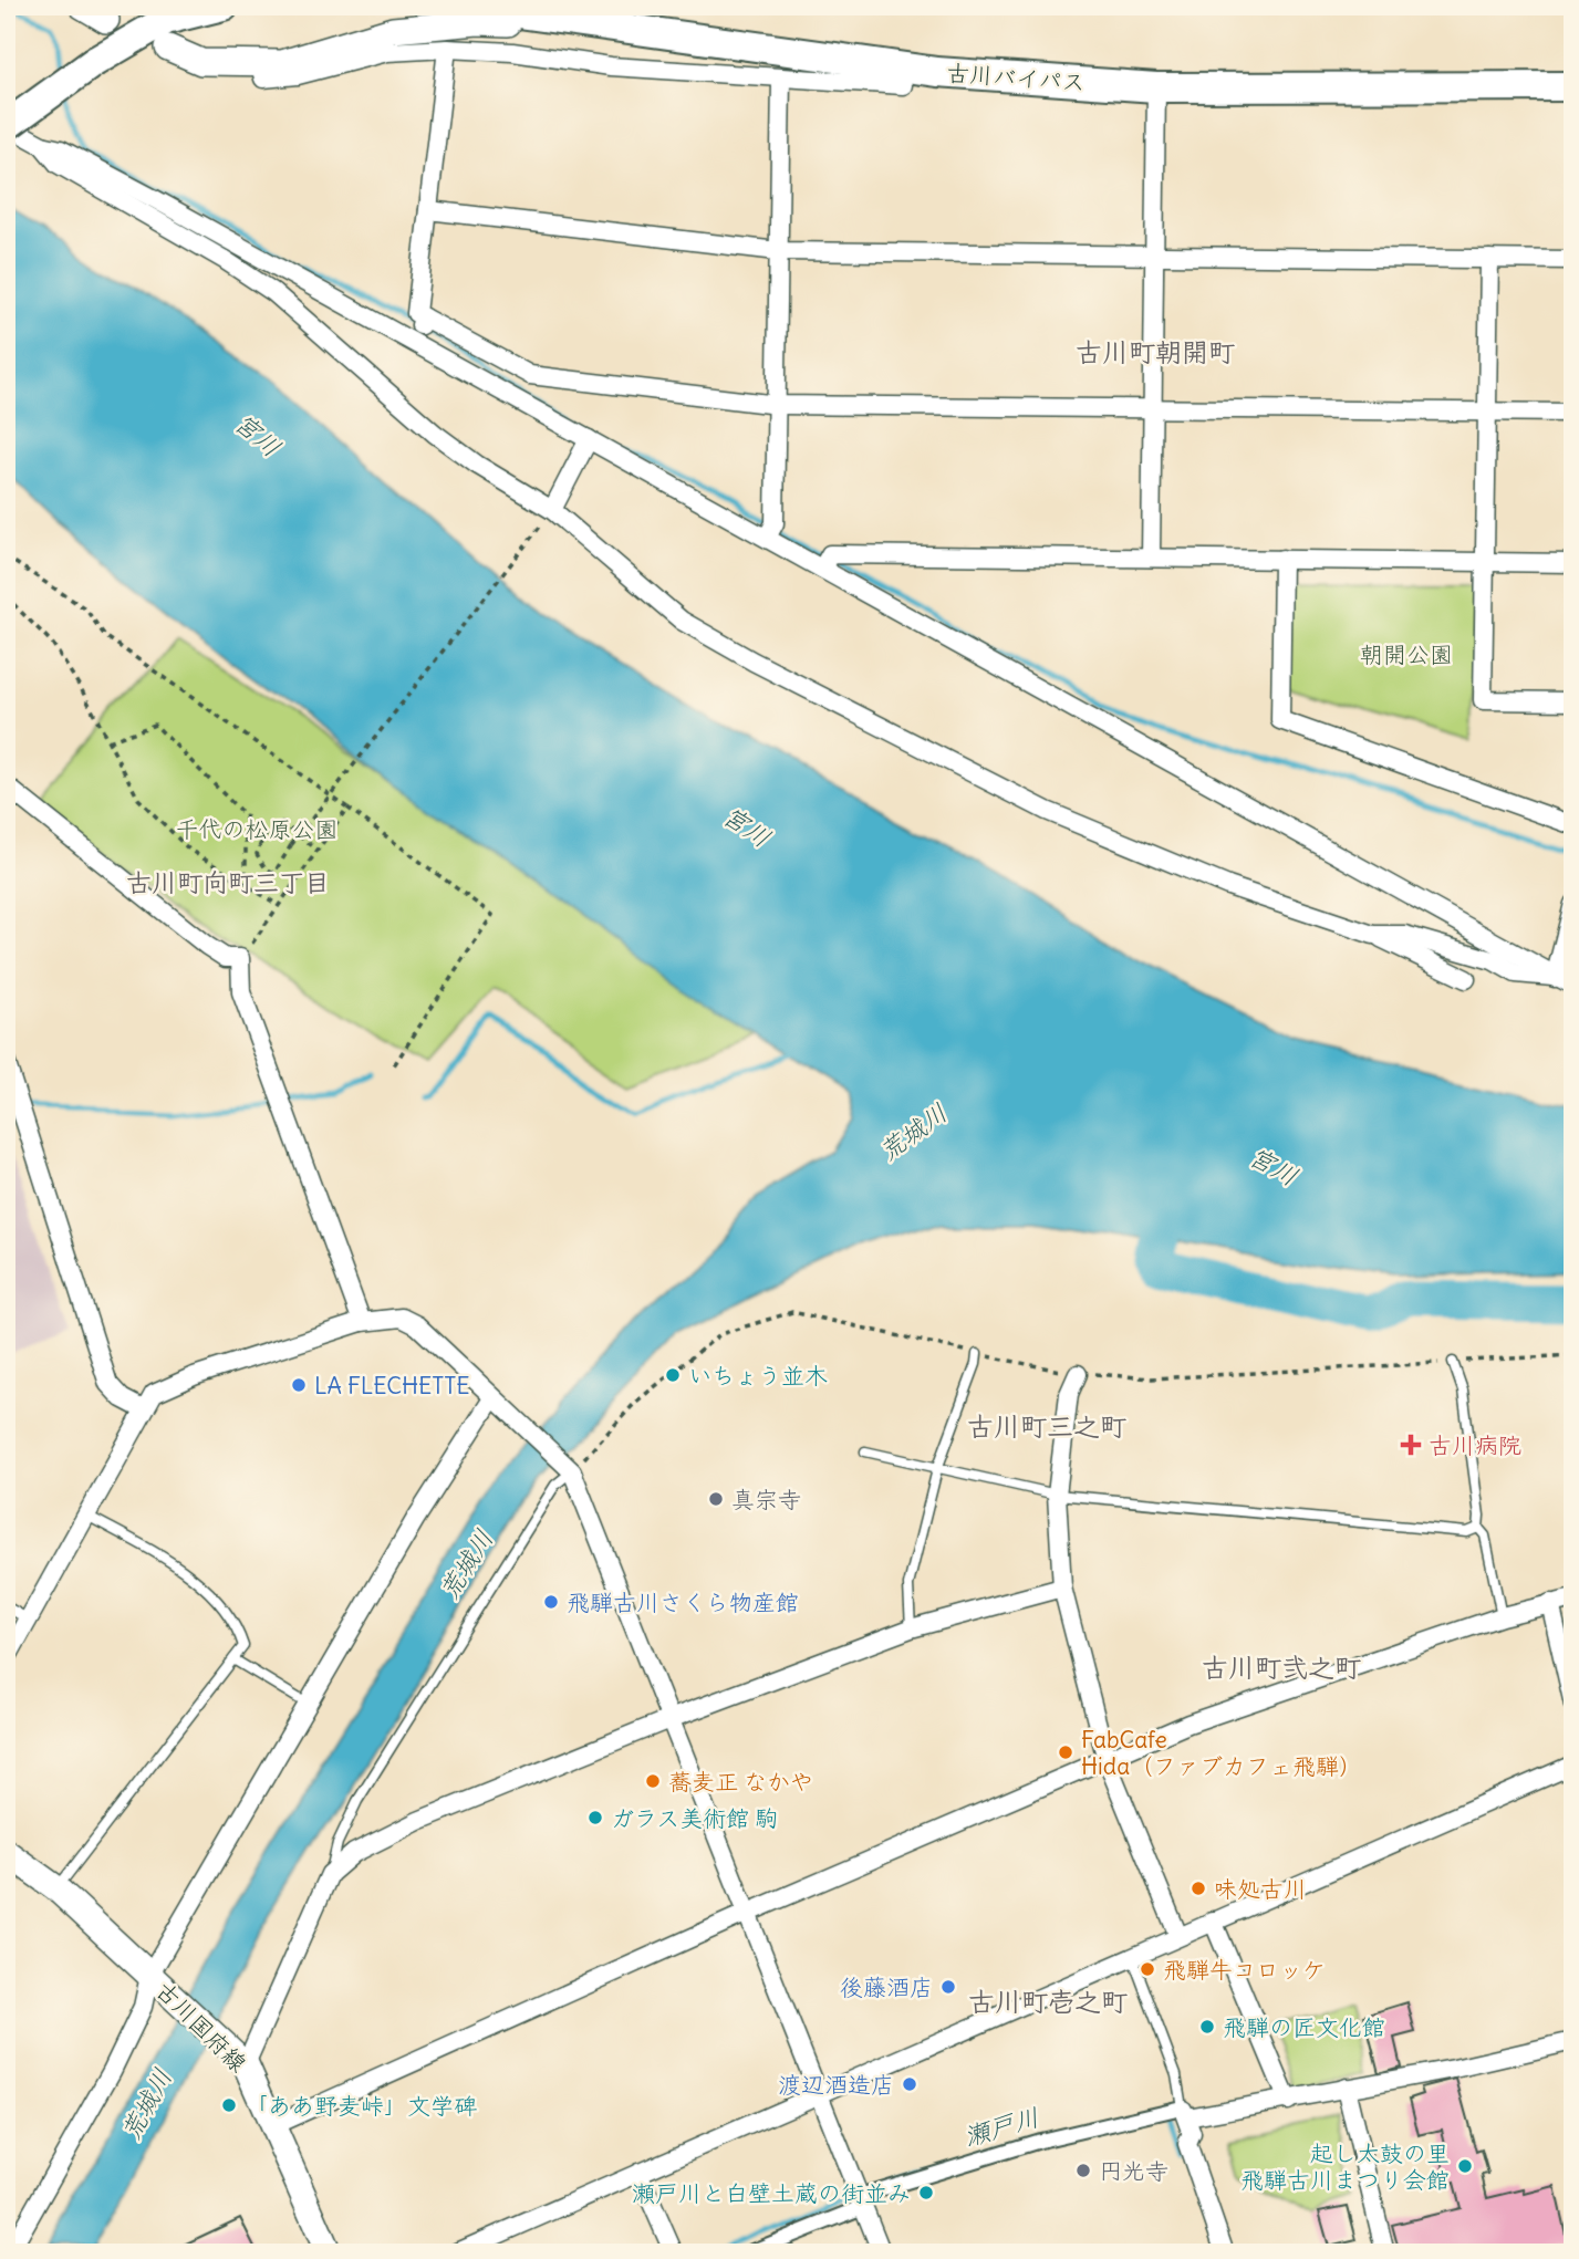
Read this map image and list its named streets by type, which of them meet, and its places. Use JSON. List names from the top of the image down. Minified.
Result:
{"streets":{"highway":["古川バイパス"],"main road":["古川国府線"]},"districts":["古川町朝開町","古川町向町三丁目","古川町三之町","古川町弐之町","古川町壱之町"],"water":["宮川","荒城川","瀬戸川"],"parks":["朝開公園","千代の松原公園"],"places":{"other":["いちょう並木","LA FLECHETTE","真宗寺","飛騨古川さくら物産館","FabCafe Hida（ファブカフェ飛騨）","蕎麦正 なかや","ガラス美術館 駒","味処古川","飛騨牛コロッケ","後藤酒店","飛騨の匠文化館","渡辺酒造店","「ああ野麦峠」文学碑","起し太鼓の里 飛騨古川まつり会館","円光寺","瀬戸川と白壁土蔵の街並み"],"health":["古川病院"]}}
